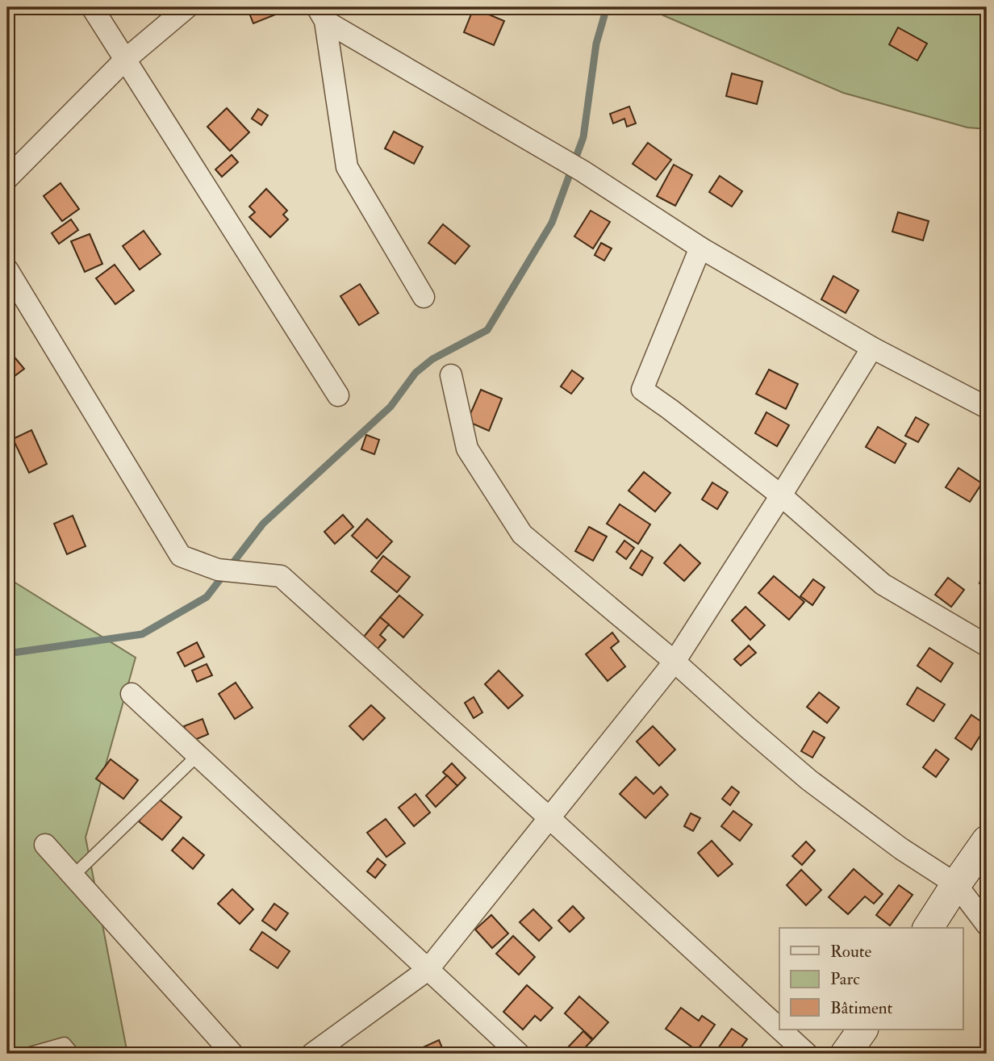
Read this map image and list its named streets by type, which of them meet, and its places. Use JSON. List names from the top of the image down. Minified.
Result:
{"legend":["Route","Parc","Bâtiment"]}
